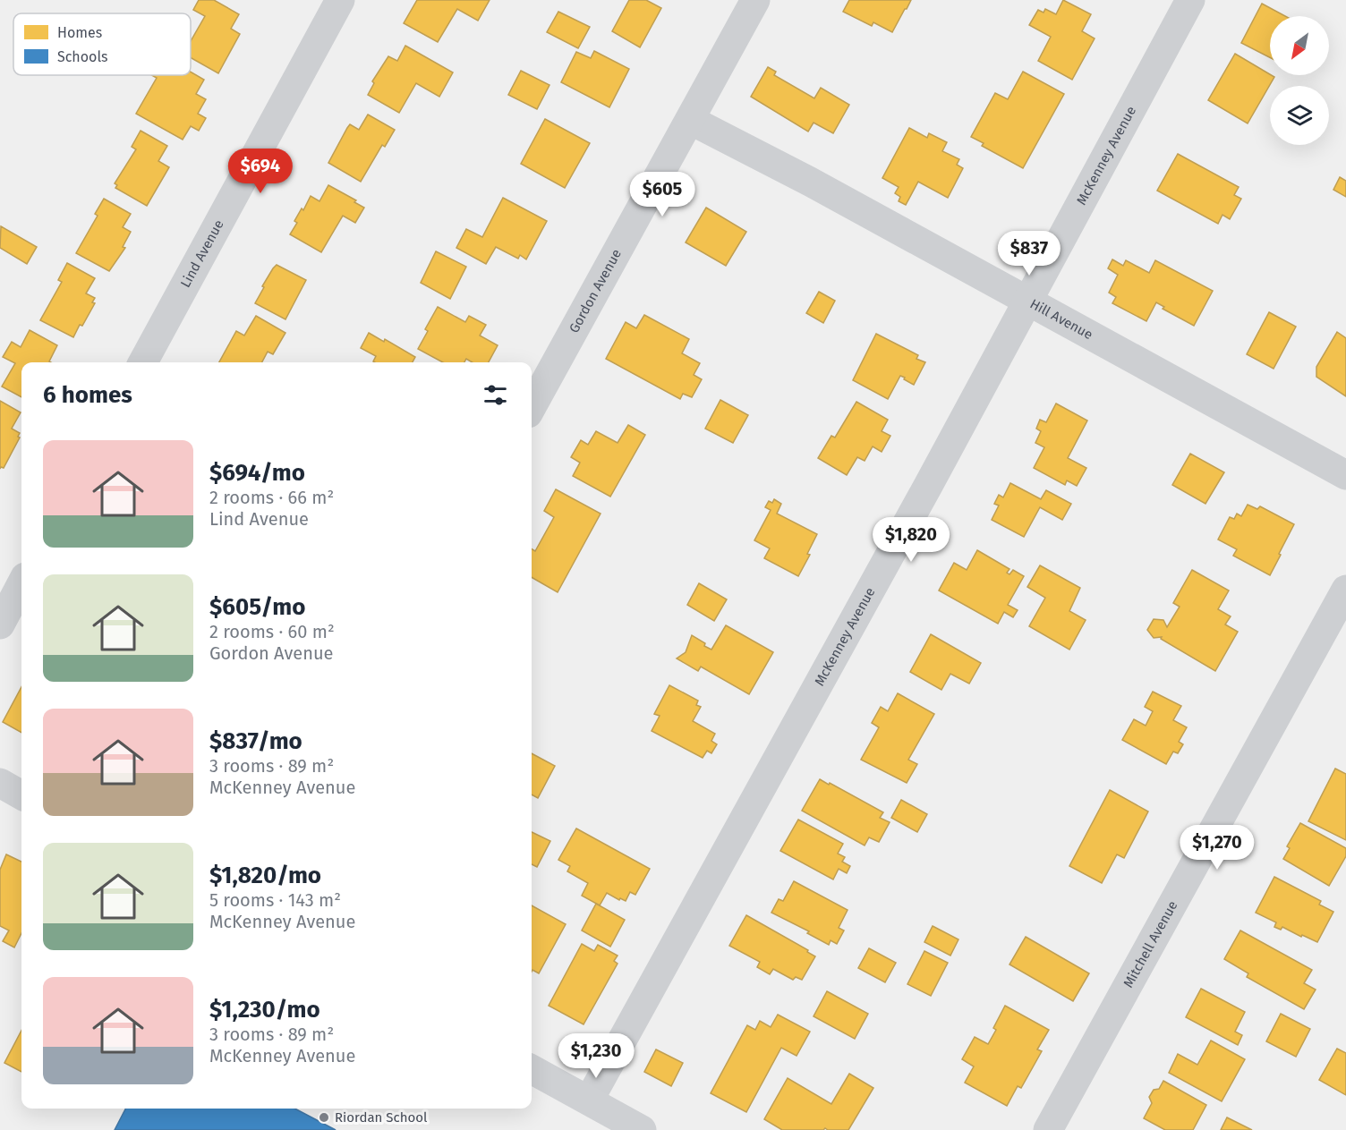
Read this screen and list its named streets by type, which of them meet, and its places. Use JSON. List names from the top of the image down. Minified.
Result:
{"streets":{"street":["McKenney Avenue","Lind Avenue","Gordon Avenue","Hill Avenue","Mitchell Avenue"]},"crossings":[["McKenney Avenue","Hill Avenue"],["Gordon Avenue","Hill Avenue"]],"places":["Riordan School"],"legend":["Homes","Schools"],"north":"bottom left","page":{"price":["$694","$605","$837","$1,820","$1,270","$1,230"],"heading":"6 homes","list":[{"name":"$694/mo","note":"2 rooms · 66 m² · Lind Avenue"},{"name":"$605/mo","note":"2 rooms · 60 m² · Gordon Avenue"},{"name":"$837/mo","note":"3 rooms · 89 m² · McKenney Avenue"},{"name":"$1,820/mo","note":"5 rooms · 143 m² · McKenney Avenue"},{"name":"$1,230/mo","note":"3 rooms · 89 m² · McKenney Avenue"}]}}
